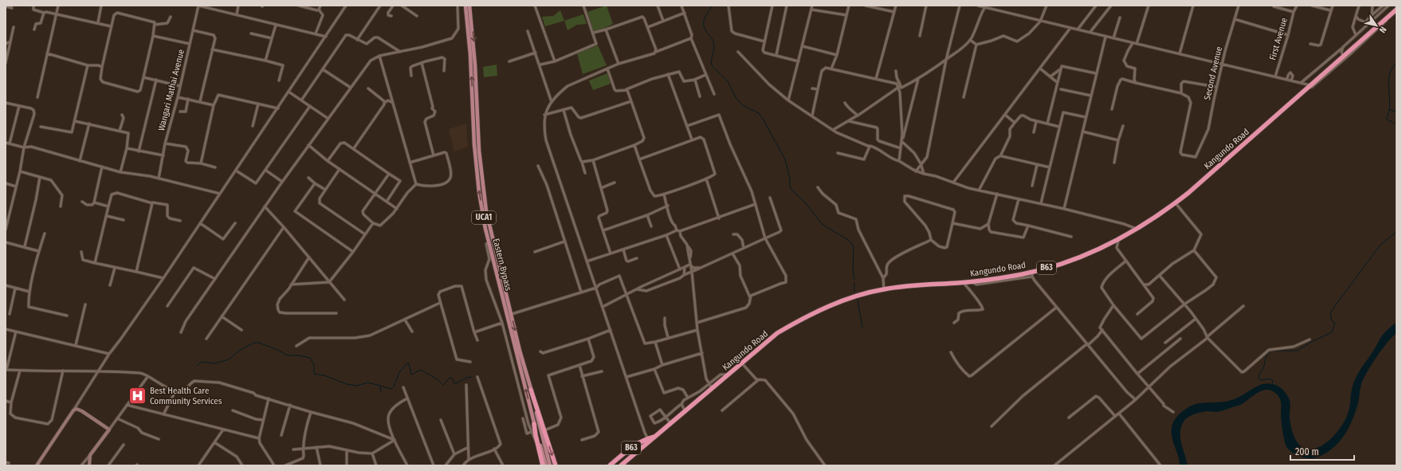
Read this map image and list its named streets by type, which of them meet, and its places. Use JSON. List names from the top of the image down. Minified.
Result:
{"streets":{"highway":["Kangundo Road","B63"],"main road":["UCA1","Eastern Bypass"],"street":["First Avenue","Second Avenue","Wangari Mathai Avenue"]},"places":{"hospital":["Best Health Care Community Services"]},"scale_bar":"200 m","north":"bottom right"}
